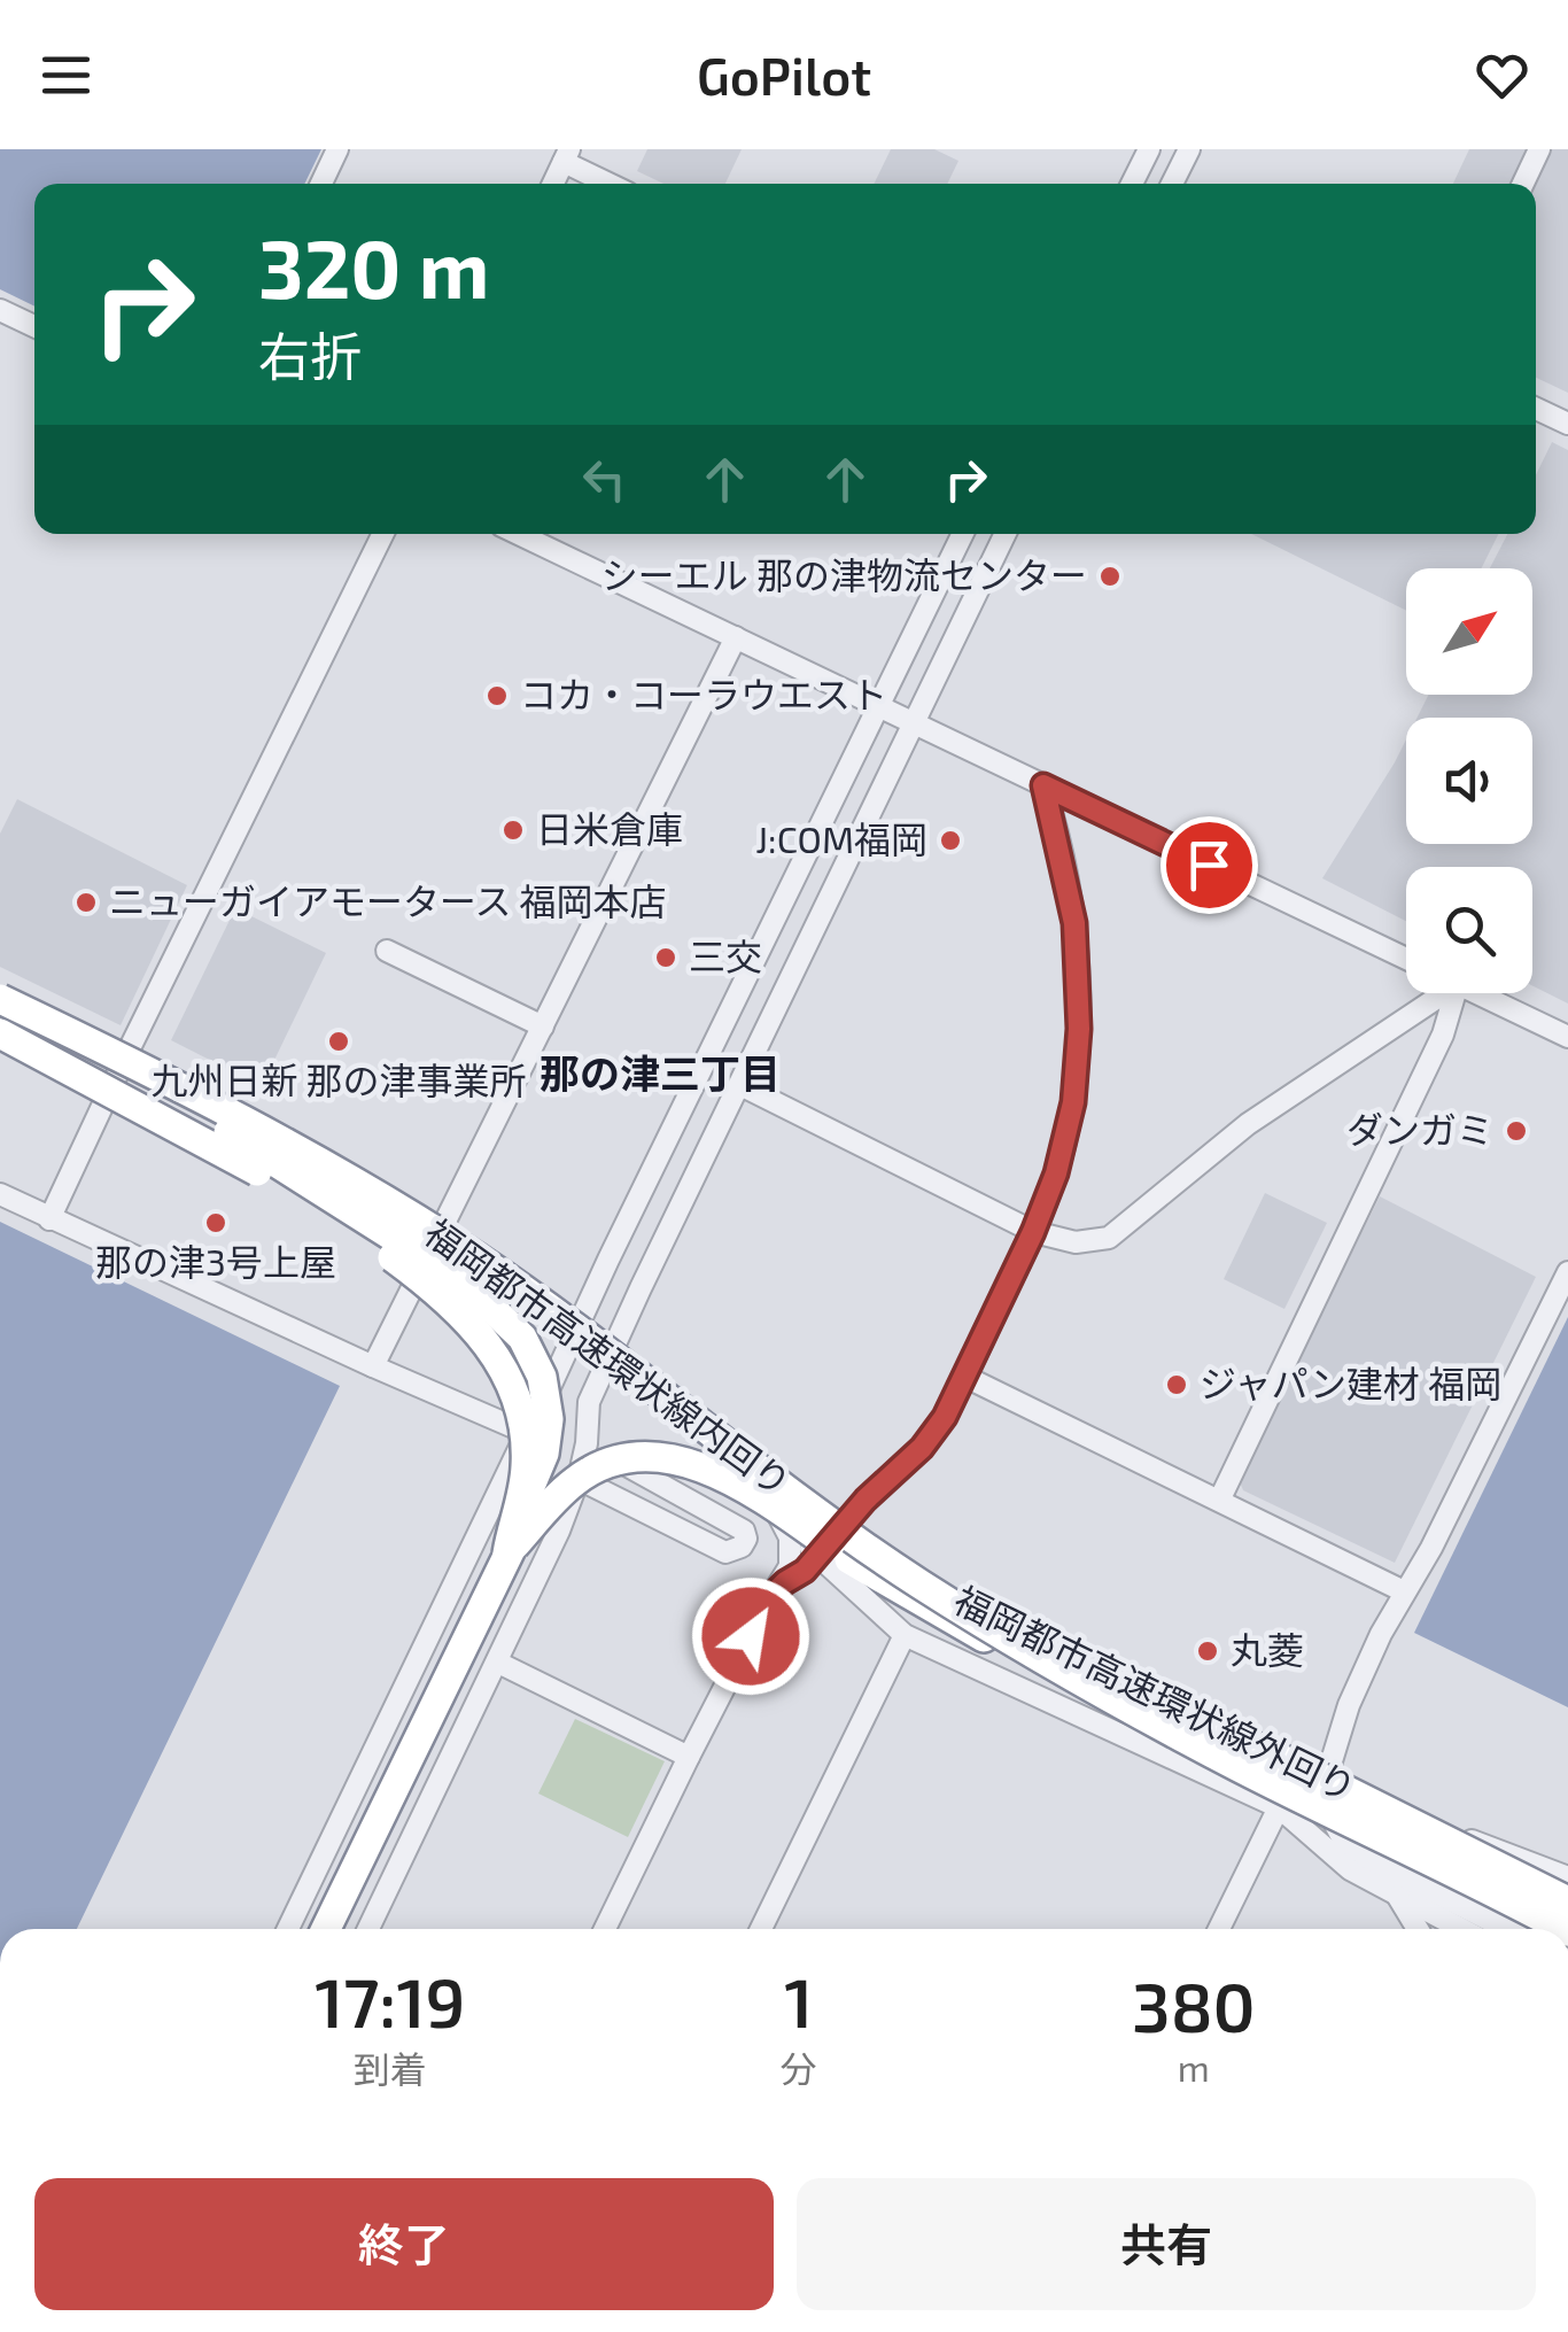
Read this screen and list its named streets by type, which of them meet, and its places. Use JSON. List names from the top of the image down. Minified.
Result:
{"streets":{"highway":["福岡都市高速環状線内回り","福岡都市高速環状線外回り"]},"crossings":[["福岡都市高速環状線内回り","福岡都市高速環状線外回り"]],"districts":["那の津三丁目"],"places":["シーエル 那の津物流センター","コカ・コーラウエスト","日米倉庫","J:COM福岡","ニューガイアモータース 福岡本店","三交","九州日新 那の津事業所","ダンガミ","那の津3号上屋","ジャパン建材 福岡","丸菱"],"north":"top right","page":{"header":"GoPilot","turn":["320 m","右折"],"eta":["17:19","到着","1","分","380","m"],"buttons":["終了","共有"]}}
